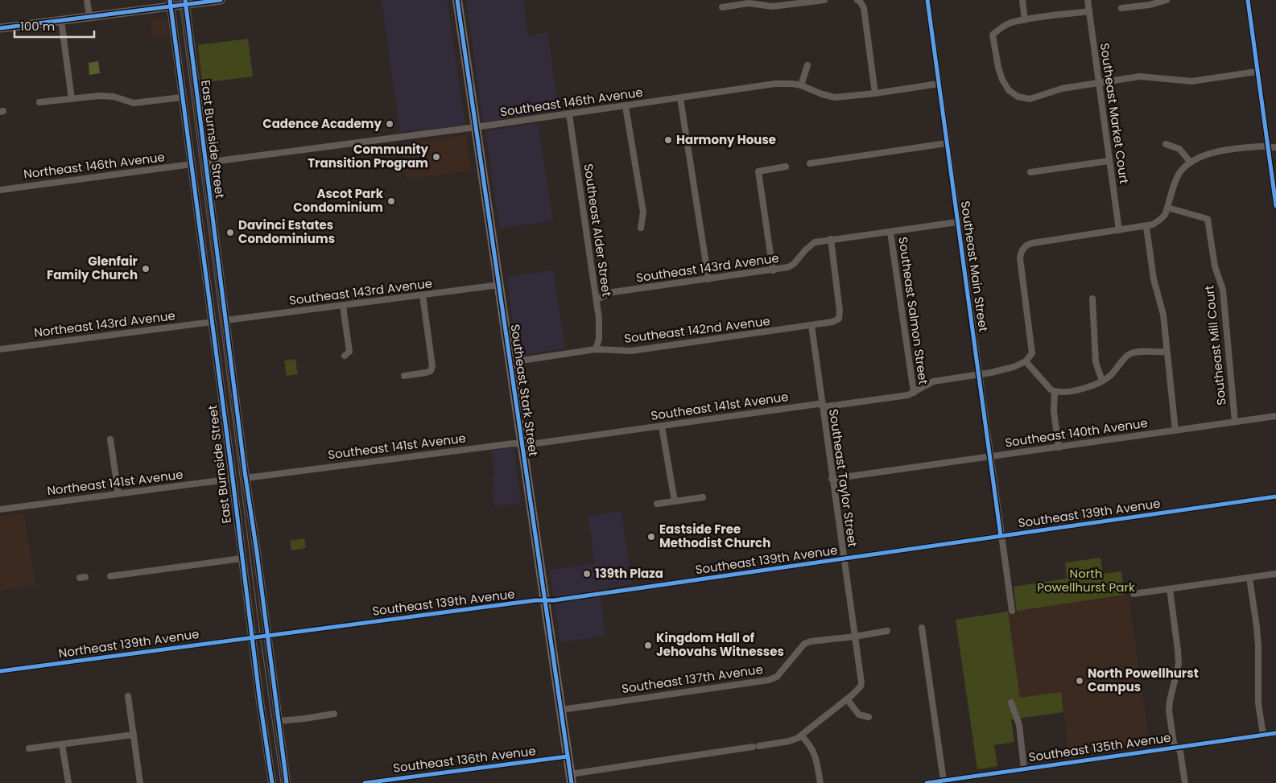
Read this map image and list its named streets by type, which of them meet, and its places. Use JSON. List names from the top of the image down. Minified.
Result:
{"streets":{"main road":["Southeast Stark Street"],"street":["Southeast 146th Avenue","Southeast Market Court","East Burnside Street","Northeast 146th Avenue","Southeast Alder Street","Southeast Main Street","Southeast 143rd Avenue","Southeast Salmon Street","Northeast 143rd Avenue","Southeast 142nd Avenue","Southeast Mill Court","Southeast 141st Avenue","Southeast 140th Avenue","Southeast Taylor Street","Northeast 141st Avenue","Southeast 139th Avenue","Northeast 139th Avenue","Southeast 137th Avenue","Southeast 135th Avenue","Southeast 136th Avenue"]},"crossings":[["Southeast 146th Avenue","East Burnside Street"],["Southeast 146th Avenue","Southeast Alder Street"],["Southeast 146th Avenue","Southeast Main Street"],["Southeast 146th Avenue","Southeast Stark Street"],["East Burnside Street","Northeast 146th Avenue"],["East Burnside Street","Southeast 143rd Avenue"],["East Burnside Street","Northeast 143rd Avenue"],["East Burnside Street","Southeast 141st Avenue"],["East Burnside Street","Northeast 141st Avenue"],["East Burnside Street","Southeast 139th Avenue"],["East Burnside Street","Northeast 139th Avenue"],["Southeast Alder Street","Southeast 143rd Avenue"],["Southeast Alder Street","Southeast 142nd Avenue"],["Southeast Main Street","Southeast 143rd Avenue"],["Southeast Main Street","Southeast 141st Avenue"],["Southeast Main Street","Southeast 140th Avenue"],["Southeast Main Street","Southeast 139th Avenue"],["Southeast 143rd Avenue","Southeast Salmon Street"],["Southeast 143rd Avenue","Southeast 142nd Avenue"],["Southeast 143rd Avenue","Southeast Stark Street"],["Southeast Salmon Street","Southeast 141st Avenue"],["Southeast 142nd Avenue","Southeast Stark Street"],["Southeast 142nd Avenue","Southeast Taylor Street"],["Southeast Mill Court","Southeast 140th Avenue"],["Southeast Stark Street","Southeast 141st Avenue"],["Southeast Stark Street","Southeast 139th Avenue"],["Southeast Stark Street","Southeast 137th Avenue"],["Southeast Stark Street","Southeast 136th Avenue"],["Southeast 141st Avenue","Southeast Taylor Street"],["Southeast 140th Avenue","Southeast Taylor Street"],["Southeast Taylor Street","Southeast 139th Avenue"],["Southeast Taylor Street","Southeast 137th Avenue"],["Southeast 139th Avenue","Northeast 139th Avenue"]],"parks":["North Powellhurst Park"],"places":["Cadence Academy","Harmony House","Community Transition Program","Ascot Park Condominium","Davinci Estates Condominiums","Glenfair Family Church","Eastside Free Methodist Church","139th Plaza","Kingdom Hall of Jehovahs Witnesses","North Powellhurst Campus"],"scale_bar":"100 m"}
